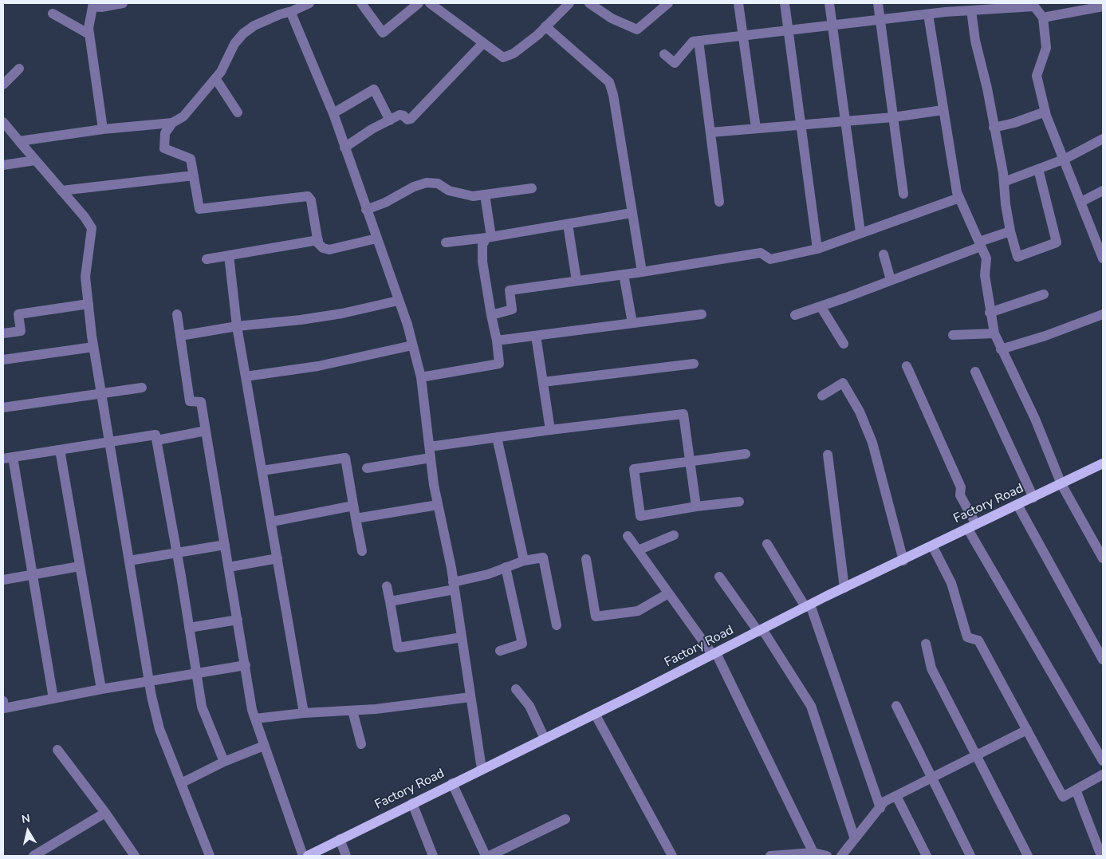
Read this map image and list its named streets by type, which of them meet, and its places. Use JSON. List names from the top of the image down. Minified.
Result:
{"streets":{"main road":["Factory Road"]},"north":"top"}
